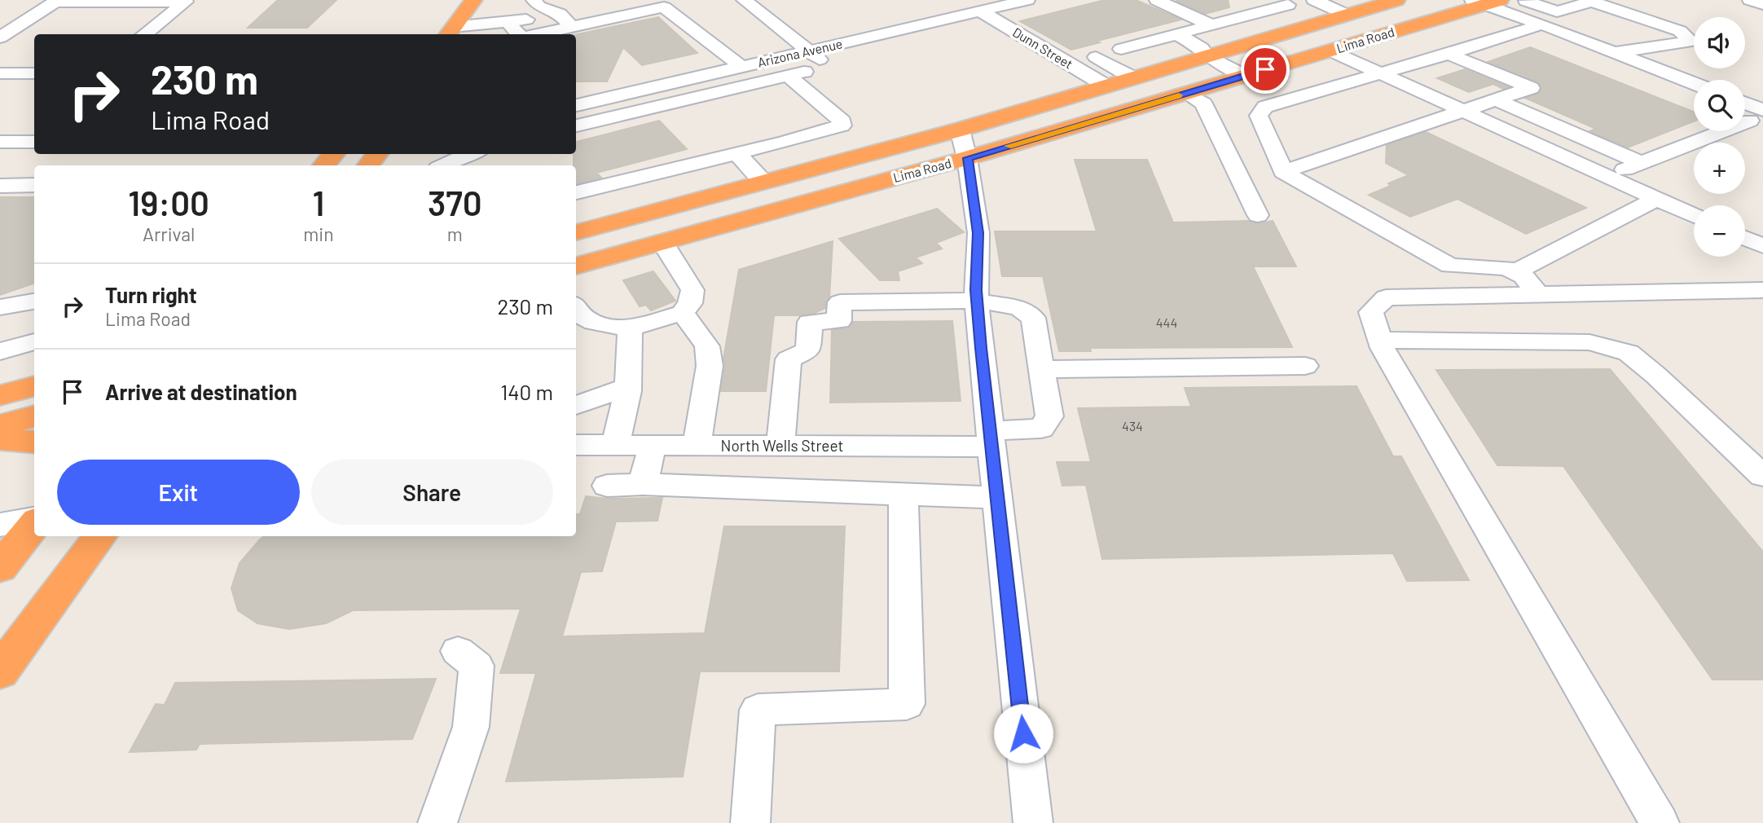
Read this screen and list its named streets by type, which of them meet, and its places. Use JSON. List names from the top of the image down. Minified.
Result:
{"streets":{"highway":["Lima Road"],"street":["Dunn Street","Arizona Avenue","North Wells Street"]},"crossings":[["Lima Road","Dunn Street"],["Dunn Street","Arizona Avenue"]],"house_numbers":["444","434"],"page":{"map_buttons":["+","−"],"turn":["230 m","Lima Road"],"eta":["19:00","Arrival","1","min","370","m"],"list":[{"name":"Turn right","note":"Lima Road","value":"230 m"},{"name":"Arrive at destination","value":"140 m"}],"buttons":["Exit","Share"]}}
